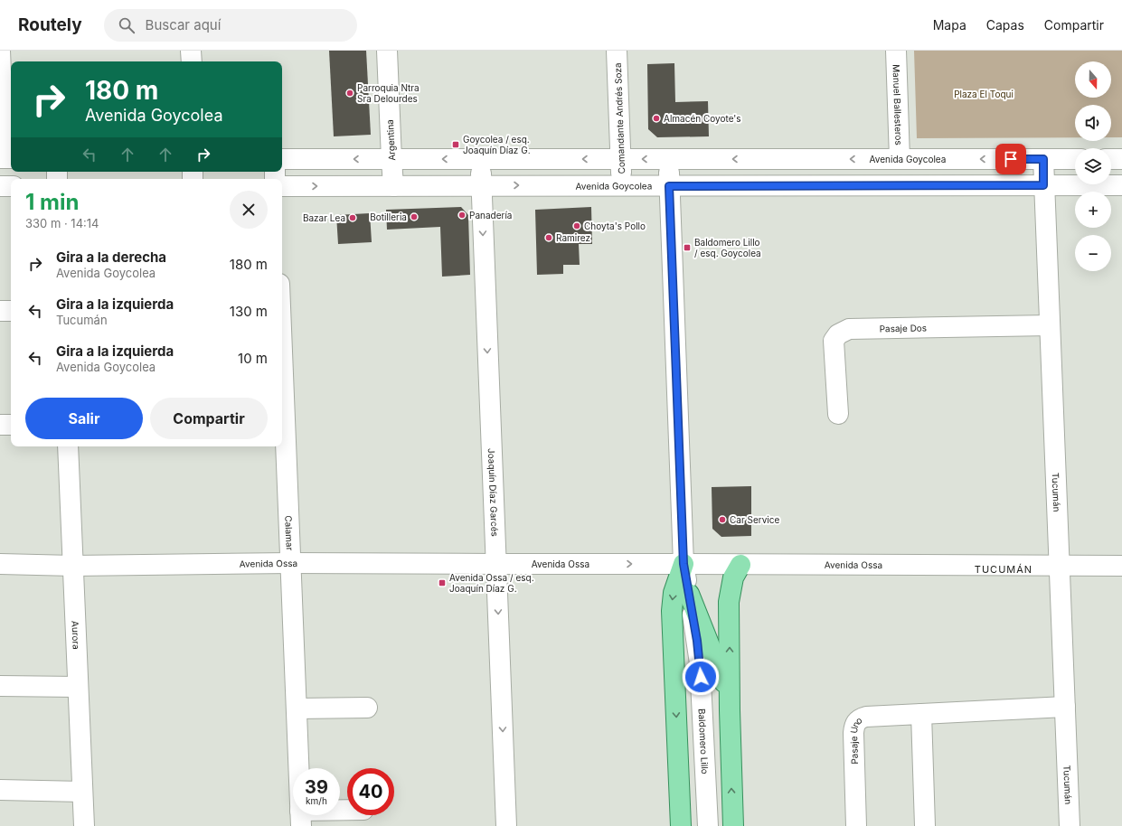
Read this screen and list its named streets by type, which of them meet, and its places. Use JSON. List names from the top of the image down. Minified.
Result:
{"streets":{"street":["Manuel Ballesteros","Comandante Andrés Soza","Argentina","Avenida Goycolea","Pasaje Dos","Joaquín Díaz Garcés","Tucumán","Calamar","Avenida Ossa","Aurora","Baldomero Lillo","Pasaje Uno"]},"crossings":[["Manuel Ballesteros","Avenida Goycolea"],["Comandante Andrés Soza","Avenida Goycolea"],["Argentina","Avenida Goycolea"],["Avenida Goycolea","Joaquín Díaz Garcés"],["Avenida Goycolea","Tucumán"],["Avenida Goycolea","Baldomero Lillo"],["Pasaje Dos","Tucumán"],["Joaquín Díaz Garcés","Avenida Ossa"],["Tucumán","Avenida Ossa"],["Tucumán","Pasaje Uno"],["Calamar","Avenida Ossa"],["Avenida Ossa","Aurora"],["Avenida Ossa","Baldomero Lillo"]],"one_way":["Joaquín Díaz Garcés"],"districts":["TUCUMÁN"],"parks":["Plaza El Toqui"],"places":{"other":["Parroquia Ntra Sra Delourdes","Almacén Coyote's","Panadería","Botilleria","Bazar Lea","Choyta's Pollo","Ramirez","Car Service"],"transit":["Goycolea / esq. Joaquín Díaz G.","Baldomero Lillo / esq. Goycolea","Avenida Ossa / esq. Joaquín Díaz G."]},"north":"bottom","page":{"header":"Routely","search":"Buscar aquí","nav":["Mapa","Capas","Compartir"],"map_buttons":["+","−"],"turn":["180 m","Avenida Goycolea"],"heading":["1 min","330 m · 14:14"],"list":[{"name":"Gira a la derecha","note":"Avenida Goycolea","value":"180 m"},{"name":"Gira a la izquierda","note":"Tucumán","value":"130 m"},{"name":"Gira a la izquierda","note":"Avenida Goycolea","value":"10 m"}],"buttons":["Salir","Compartir"],"speed":"39 km/h","limit":"40"}}
